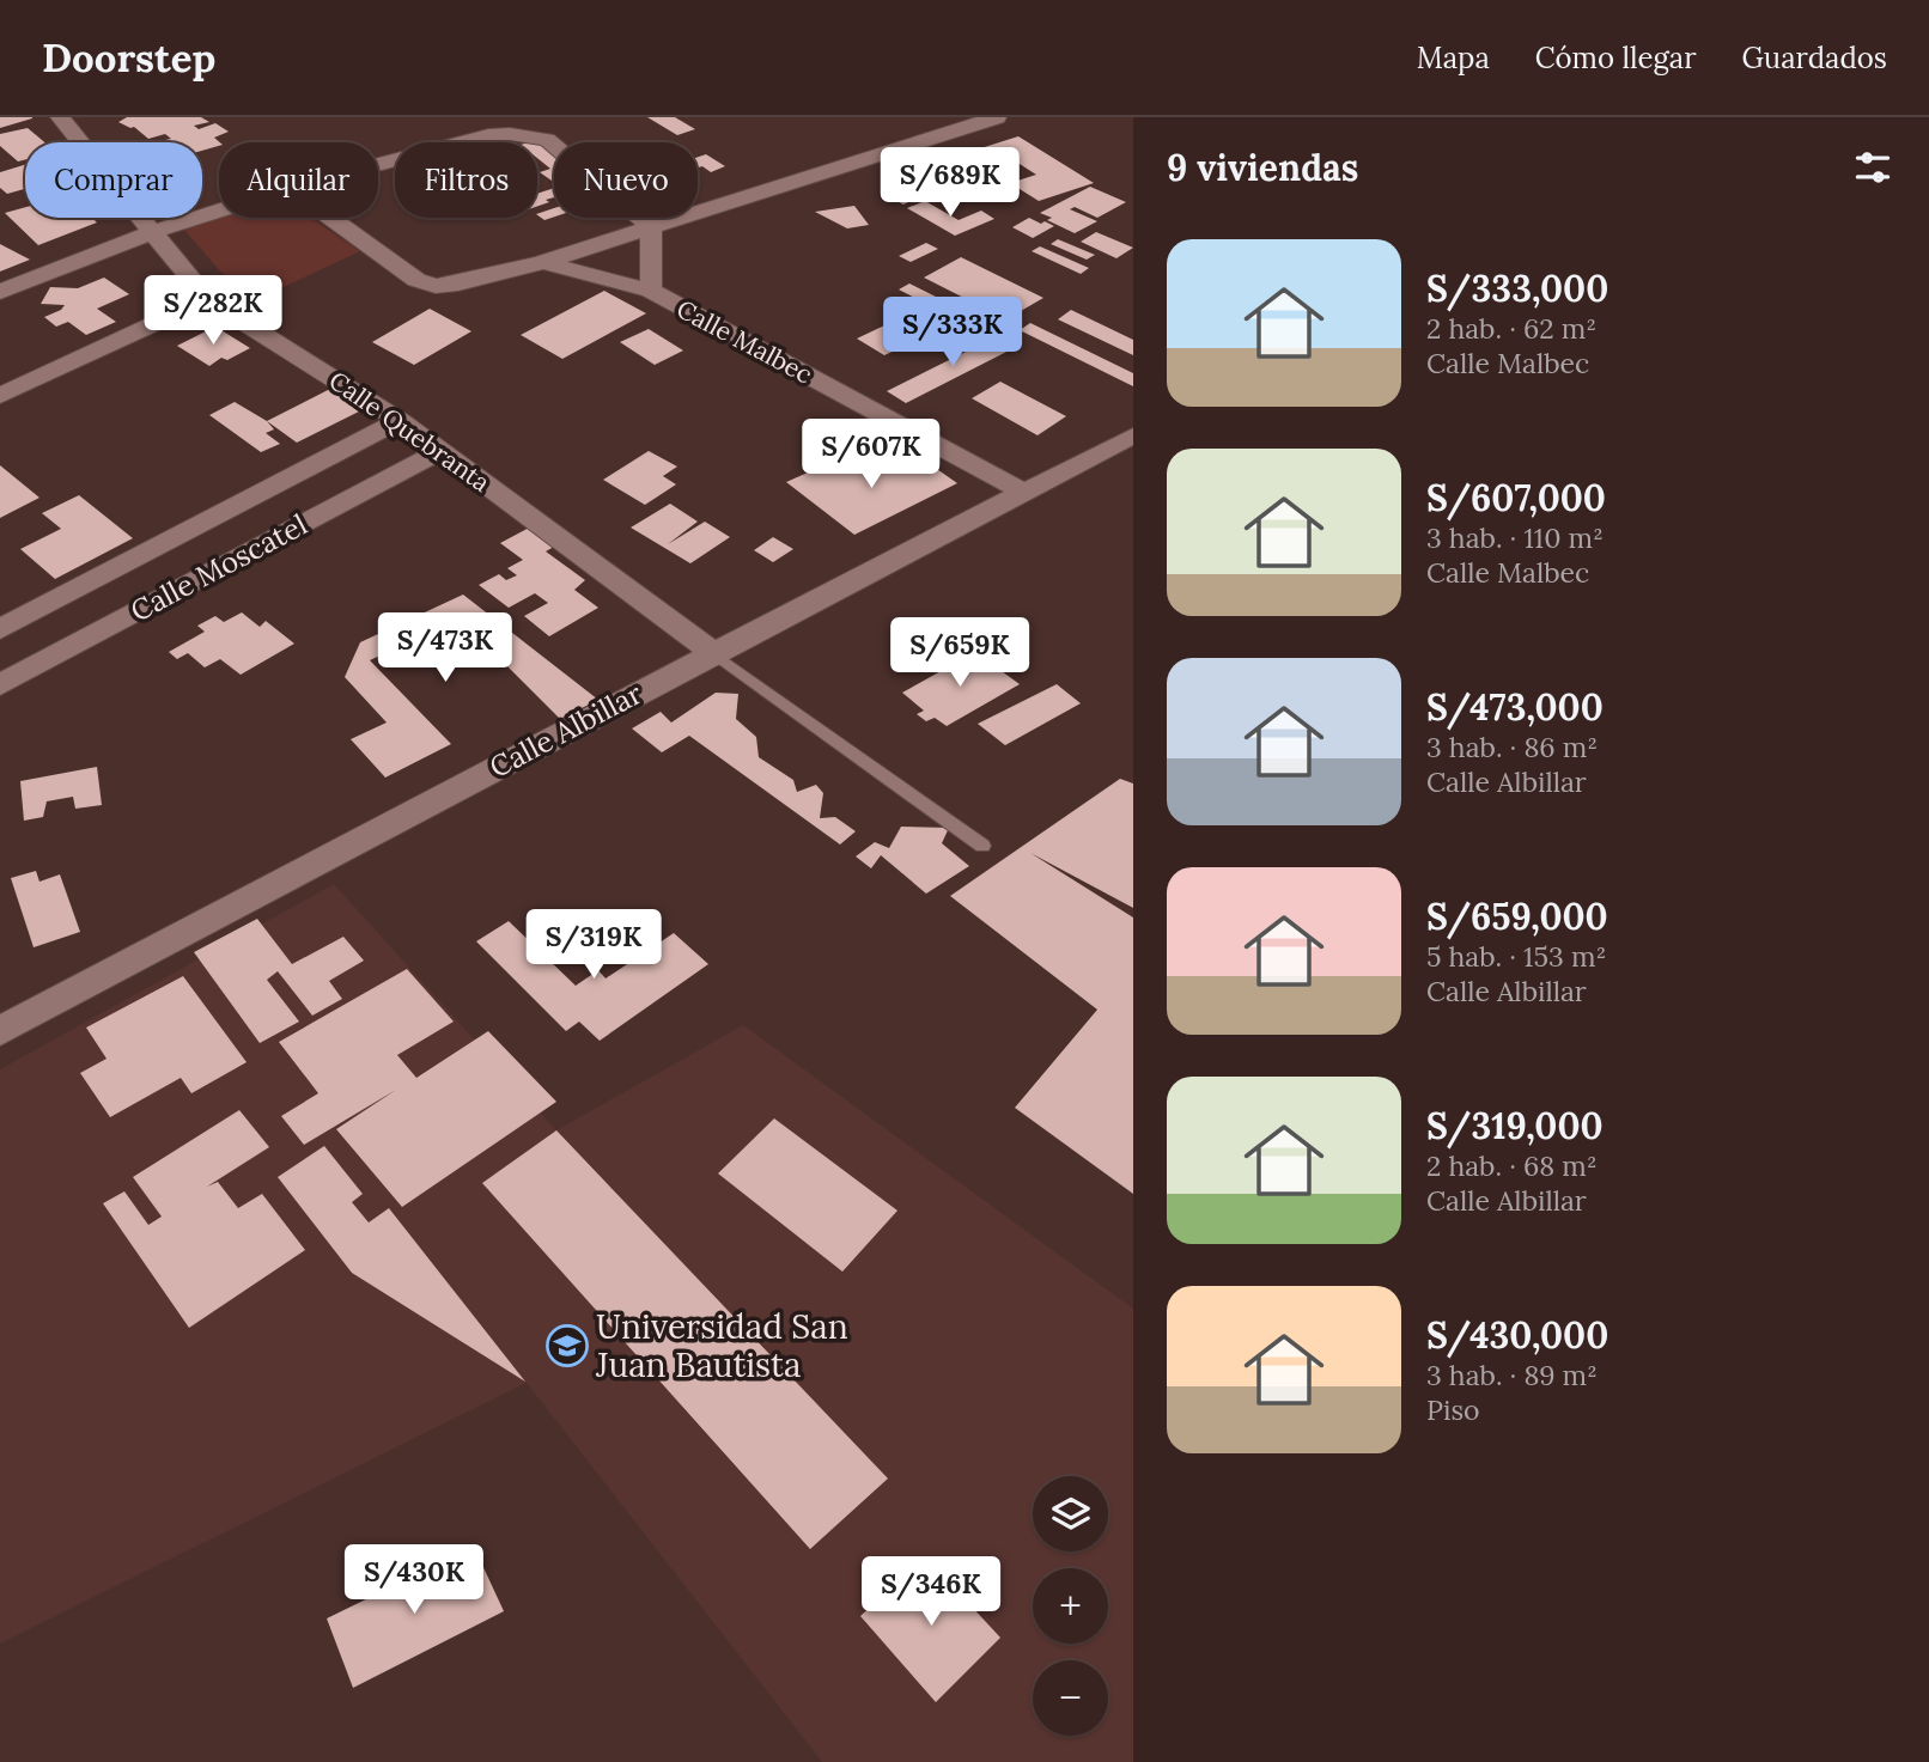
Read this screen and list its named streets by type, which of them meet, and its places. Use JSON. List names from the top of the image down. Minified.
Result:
{"streets":{"street":["Calle Malbec","Calle Quebranta","Calle Moscatel","Calle Albillar"]},"crossings":[["Calle Malbec","Calle Albillar"],["Calle Quebranta","Calle Moscatel"],["Calle Quebranta","Calle Albillar"]],"places":{"school or university":["Universidad San Juan Bautista"]},"page":{"header":"Doorstep","nav":["Mapa","Cómo llegar","Guardados"],"heading":"9 viviendas","chip":["Comprar","Alquilar","Filtros","Nuevo"],"price":["S/689K","S/282K","S/333K","S/607K","S/473K","S/659K","S/319K","S/430K","S/346K"],"list":[{"name":"S/333,000","note":"2 hab. · 62 m² · Calle Malbec"},{"name":"S/607,000","note":"3 hab. · 110 m² · Calle Malbec"},{"name":"S/473,000","note":"3 hab. · 86 m² · Calle Albillar"},{"name":"S/659,000","note":"5 hab. · 153 m² · Calle Albillar"},{"name":"S/319,000","note":"2 hab. · 68 m² · Calle Albillar"},{"name":"S/430,000","note":"3 hab. · 89 m² · Piso"}],"map_buttons":["+","−"]}}
